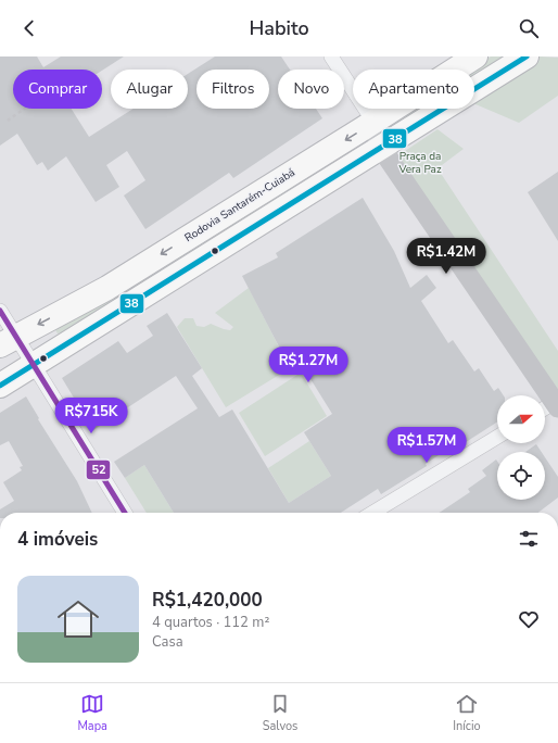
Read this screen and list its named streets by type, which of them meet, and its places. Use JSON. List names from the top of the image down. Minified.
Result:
{"streets":{"highway":["Rodovia Santarém-Cuiabá"]},"parks":["Praça da Vera Paz"],"lines":["transit line 38","transit line 52"],"north":"right","page":{"header":"Habito","chip":["Comprar","Alugar","Filtros","Novo","Apartamento"],"price":["R$1.42M","R$1.27M","R$715K","R$1.57M"],"heading":"4 imóveis","list":[{"name":"R$1,420,000","note":"4 quartos · 112 m² · Casa"}],"tabs":["Mapa","Salvos","Início"]}}
